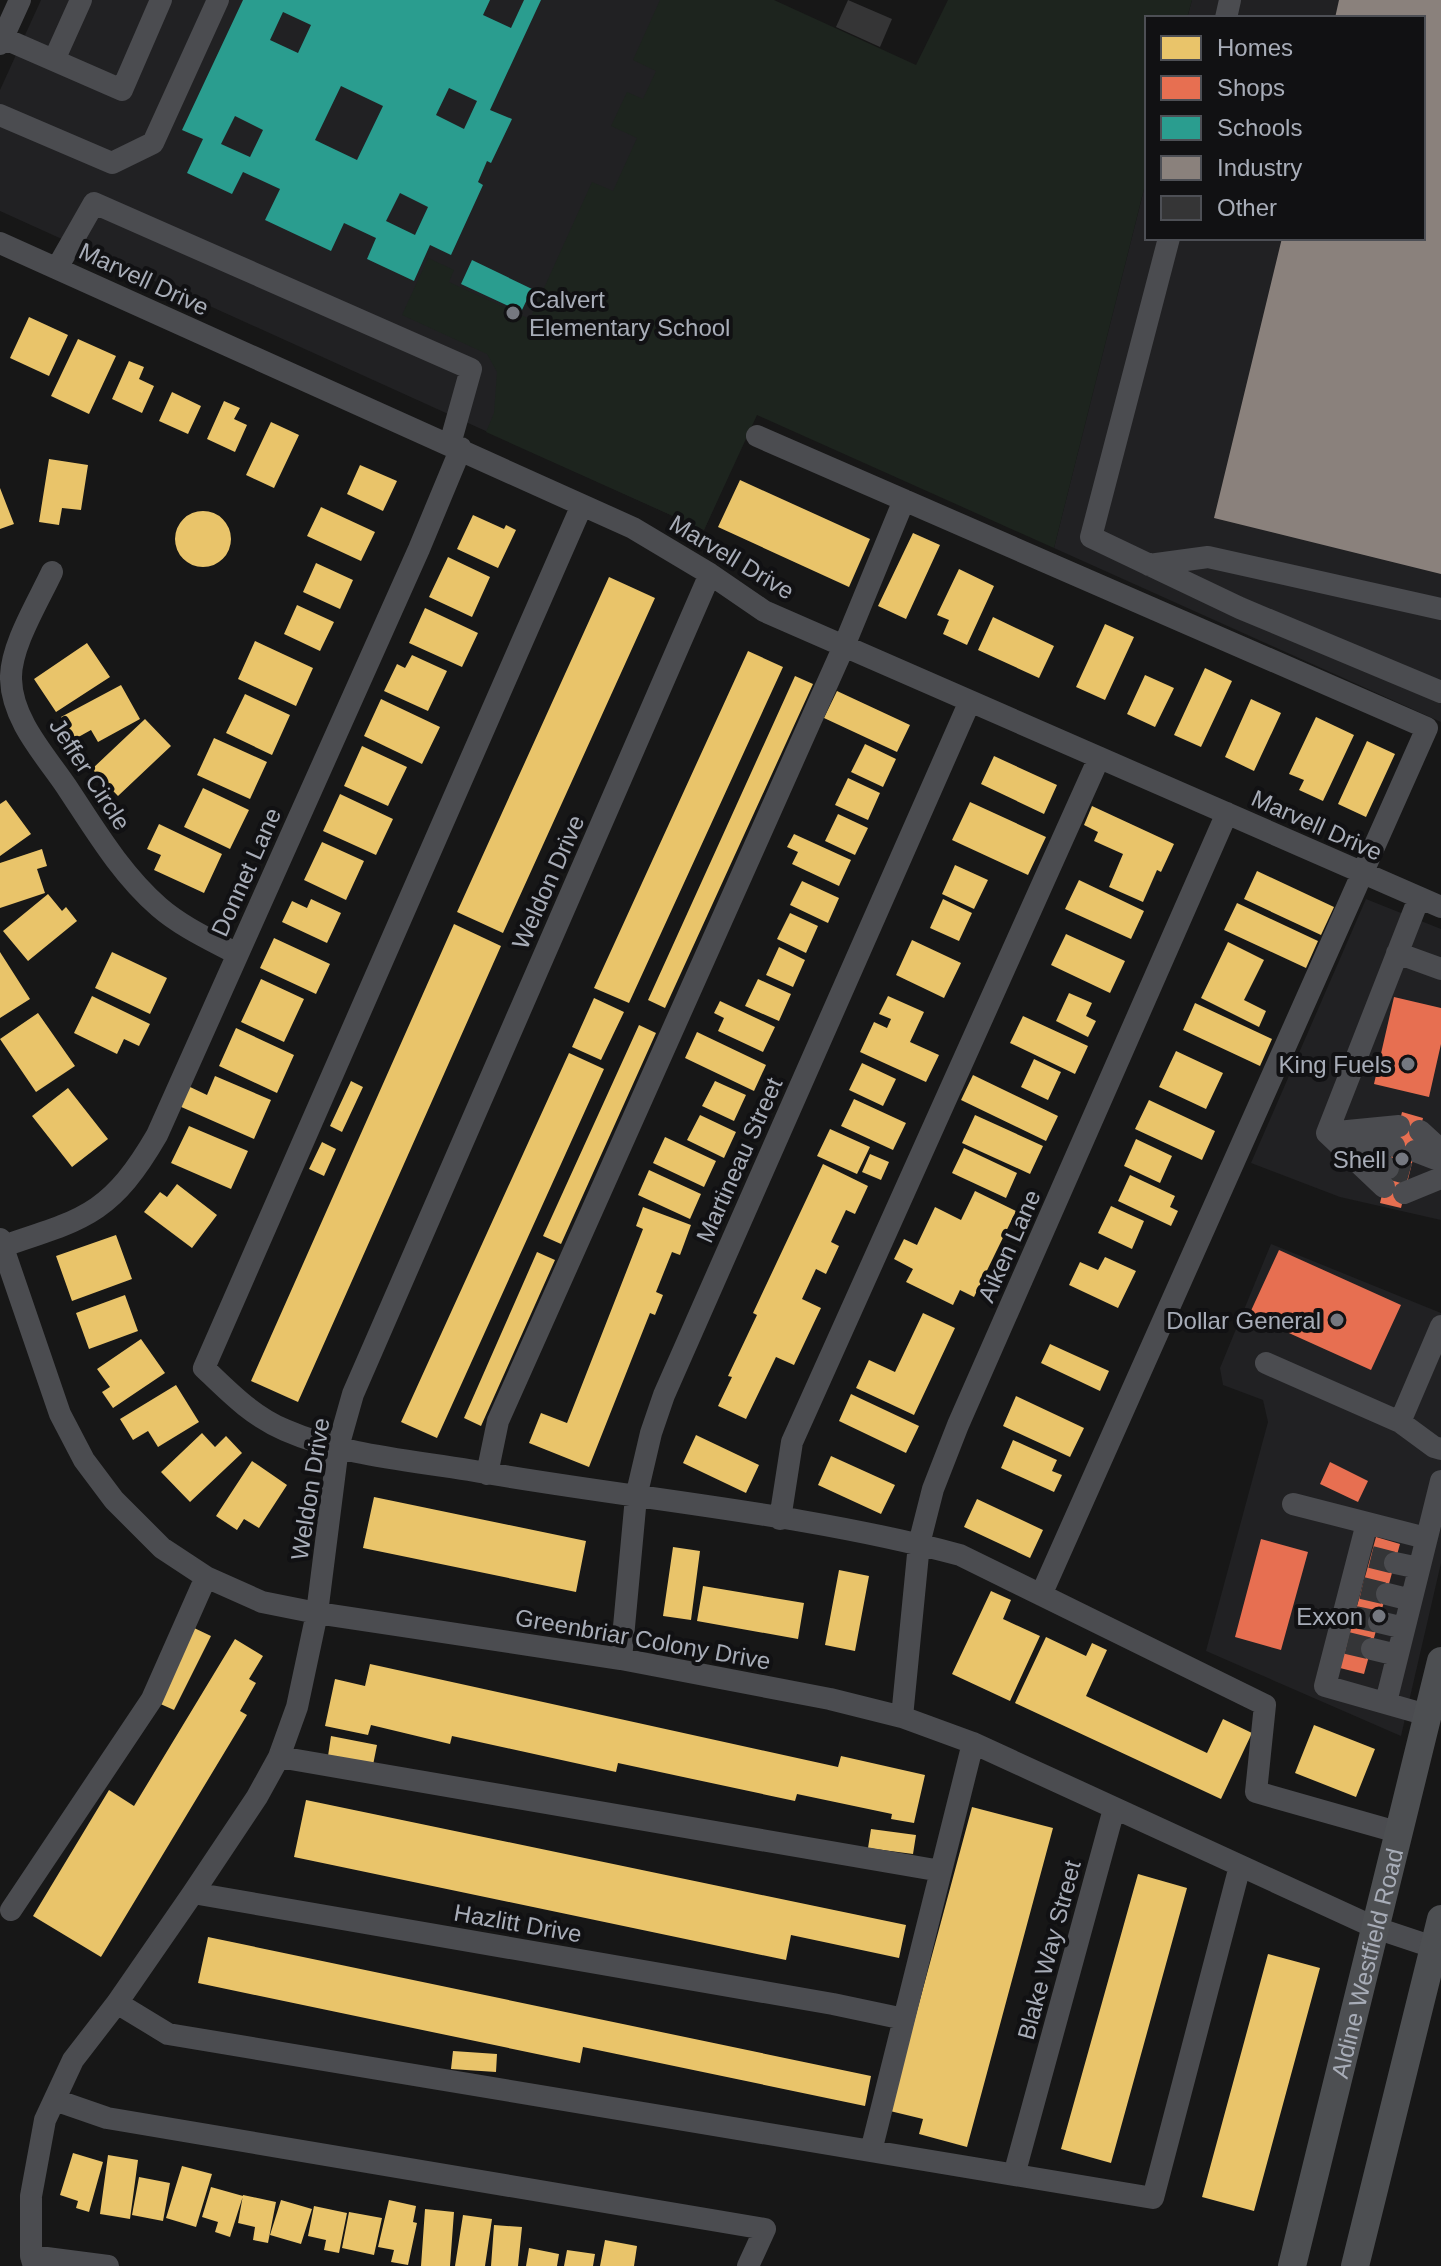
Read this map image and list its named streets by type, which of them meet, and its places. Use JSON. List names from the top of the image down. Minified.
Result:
{"streets":{"main road":["Aldine Westfield Road"],"street":["Marvell Drive","Jeffer Circle","Donnet Lane","Weldon Drive","Martineau Street","Aiken Lane","Greenbriar Colony Drive","Hazlitt Drive","Blake Way Street"]},"crossings":[["Marvell Drive","Donnet Lane"],["Marvell Drive","Weldon Drive"],["Marvell Drive","Martineau Street"],["Marvell Drive","Aiken Lane"],["Jeffer Circle","Donnet Lane"],["Donnet Lane","Greenbriar Colony Drive"],["Weldon Drive","Greenbriar Colony Drive"],["Weldon Drive","Hazlitt Drive"],["Martineau Street","Greenbriar Colony Drive"],["Aiken Lane","Greenbriar Colony Drive"],["Greenbriar Colony Drive","Blake Way Street"],["Greenbriar Colony Drive","Aldine Westfield Road"]],"places":["Calvert Elementary School","King Fuels","Shell","Dollar General","Exxon"],"legend":["Homes","Shops","Schools","Industry","Other"]}
